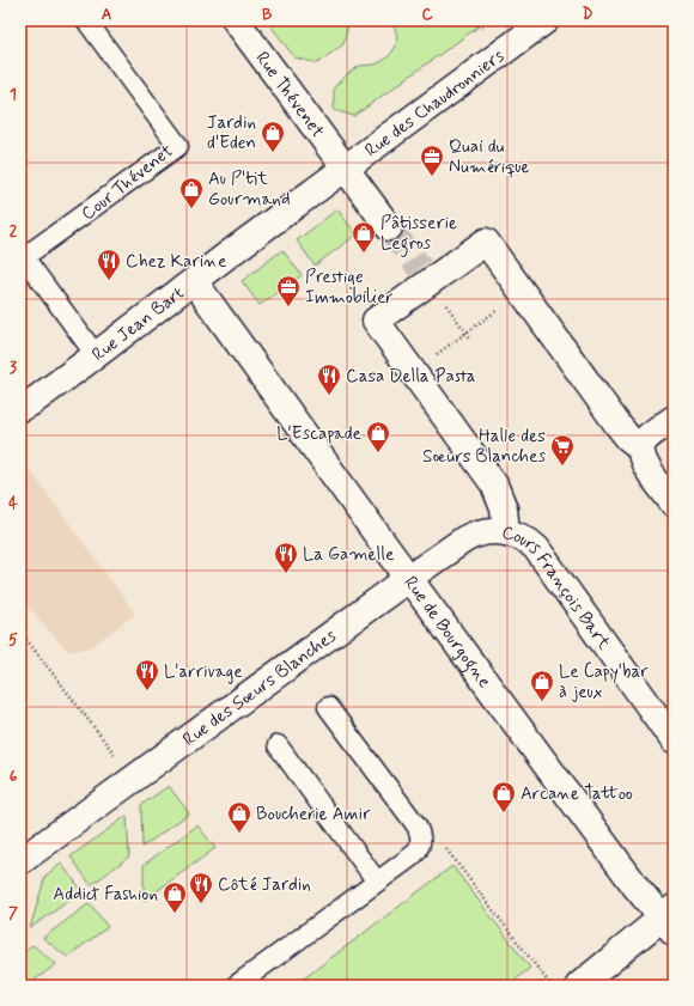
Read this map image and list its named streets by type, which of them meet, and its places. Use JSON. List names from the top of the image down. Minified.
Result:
{"streets":{"street":["Rue Thévenet","Rue des Chaudronniers","Rue Jean Bart","Cours François Bart","Rue de Bourgogne","Rue des Sœurs Blanches"],"lane":["Cour Thévenet"]},"crossings":[["Rue Thévenet","Rue des Chaudronniers"],["Rue Thévenet","Rue Jean Bart"],["Rue des Chaudronniers","Rue Jean Bart"],["Cour Thévenet","Rue Jean Bart"],["Rue Jean Bart","Rue de Bourgogne"],["Cours François Bart","Rue des Sœurs Blanches"],["Rue de Bourgogne","Rue des Sœurs Blanches"]],"places":{"shop":["Jardin d'Eden","Au P'tit Gourmand","Pâtisserie Legros","L'Escapade","Le Capy'bar à jeux","Arcane Tattoo","Boucherie Amir","Addict Fashion"],"office":["Quai du Numérique","Prestige Immobilier"],"restaurant":["Chez Karine","Casa Della Pasta","La Gamelle","L'arrivage","Côté Jardin"],"supermarket":["Halle des Sœurs Blanches"]},"grid":{"columns":["A","B","C","D"],"rows":["1","2","3","4","5","6","7"]}}
